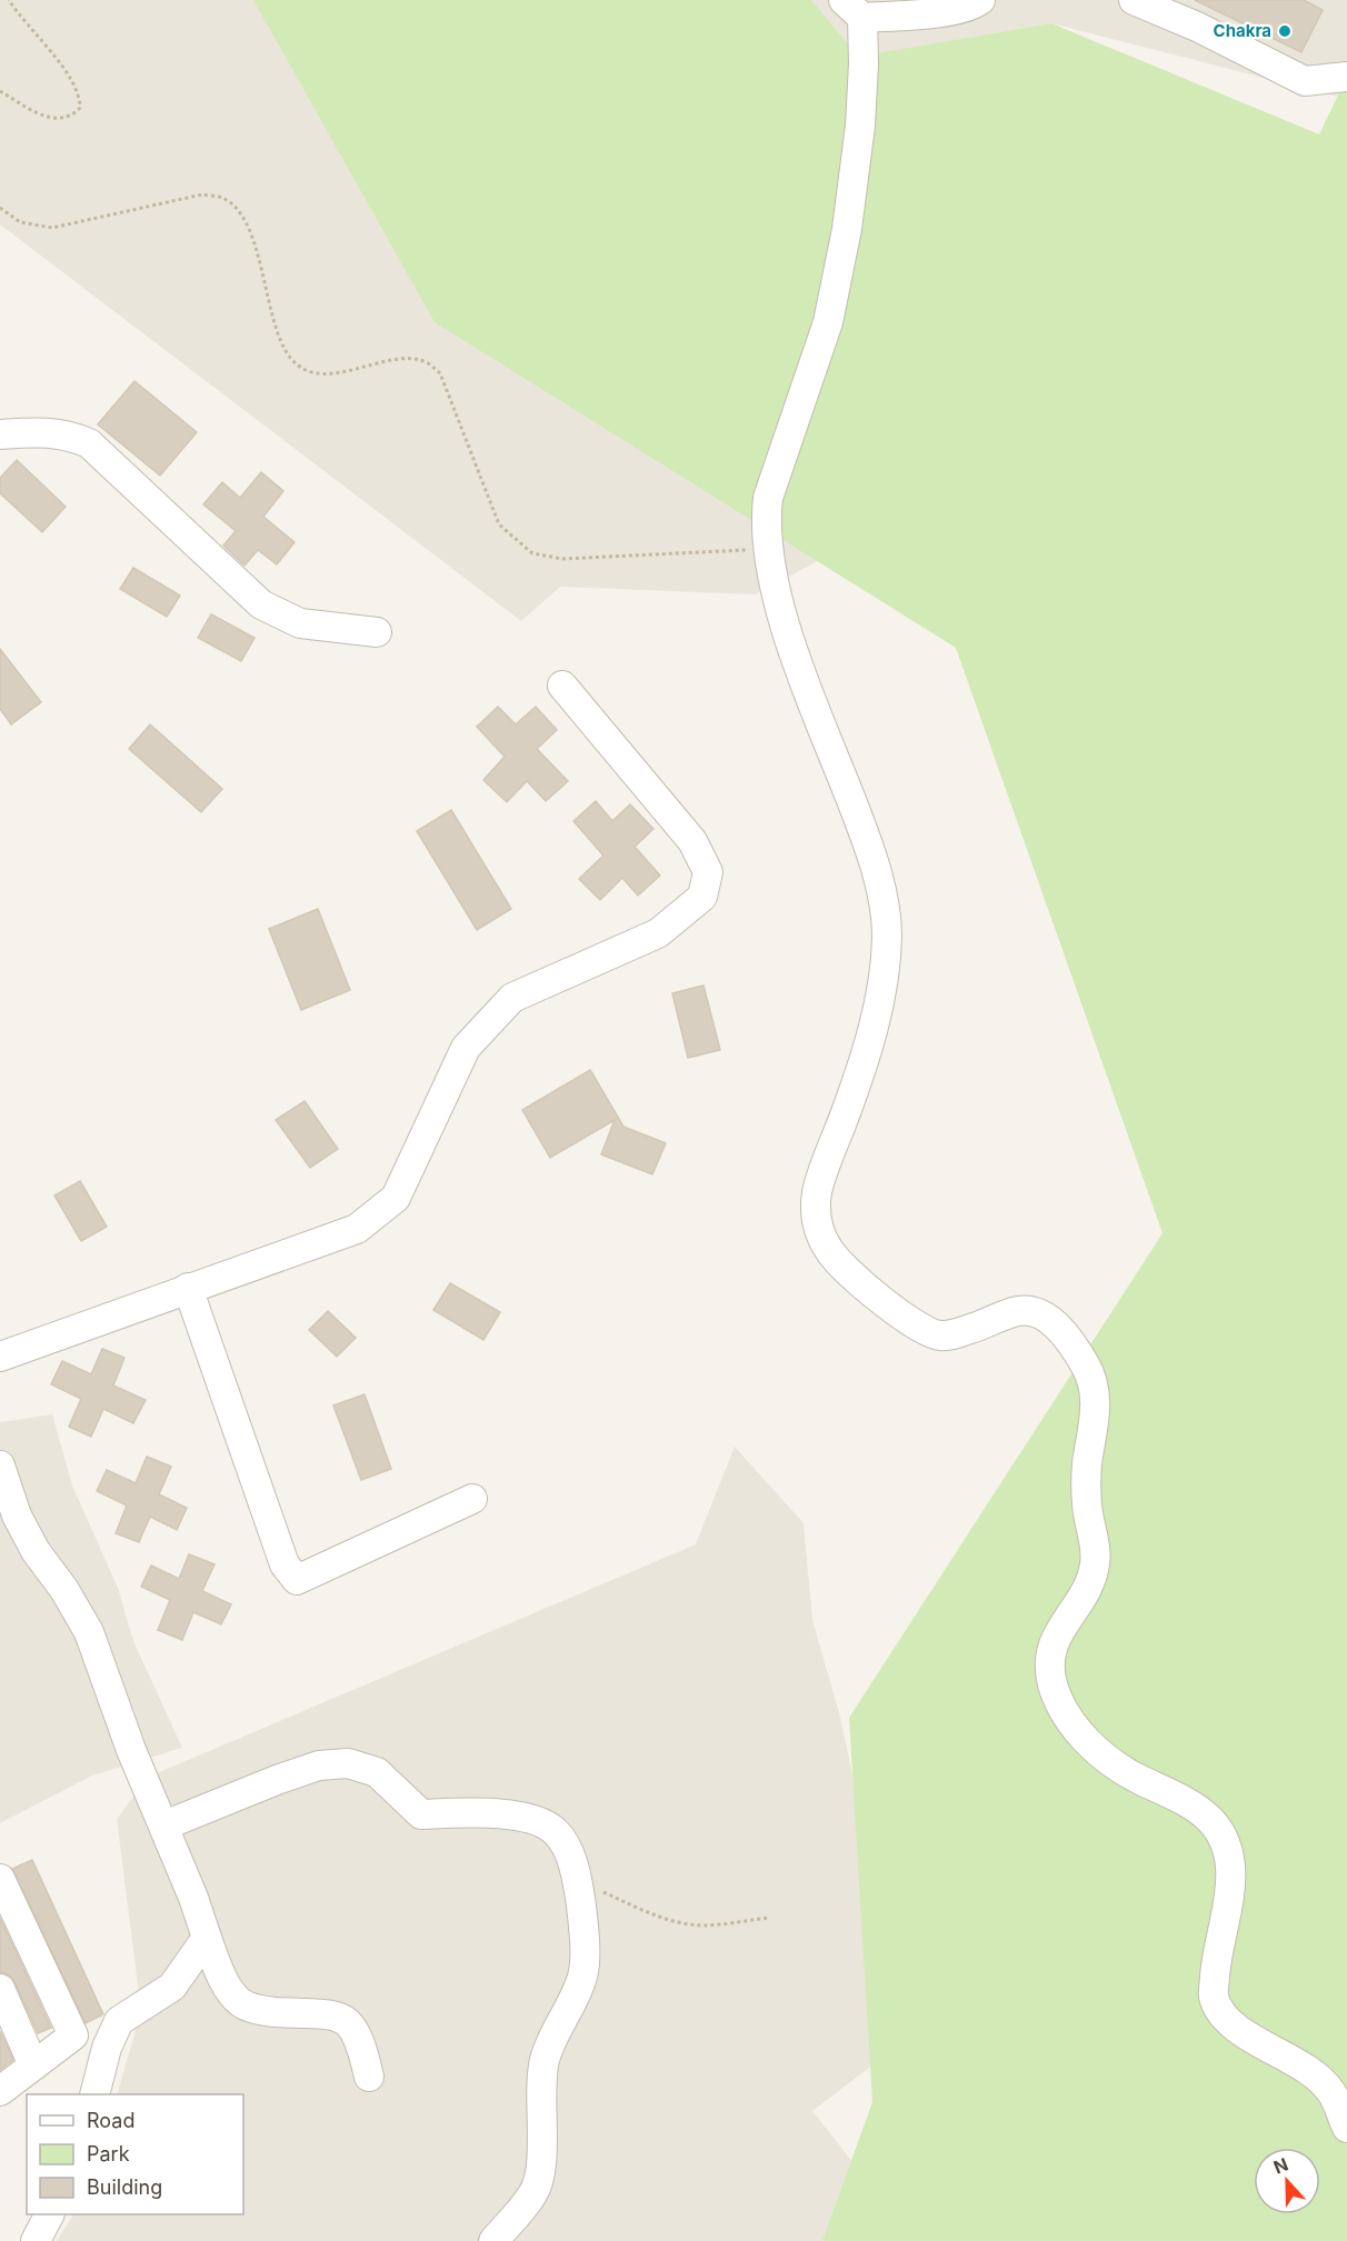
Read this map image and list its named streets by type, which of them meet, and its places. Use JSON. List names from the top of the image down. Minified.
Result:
{"places":["Chakra"],"legend":["Road","Park","Building"],"north":"top"}
